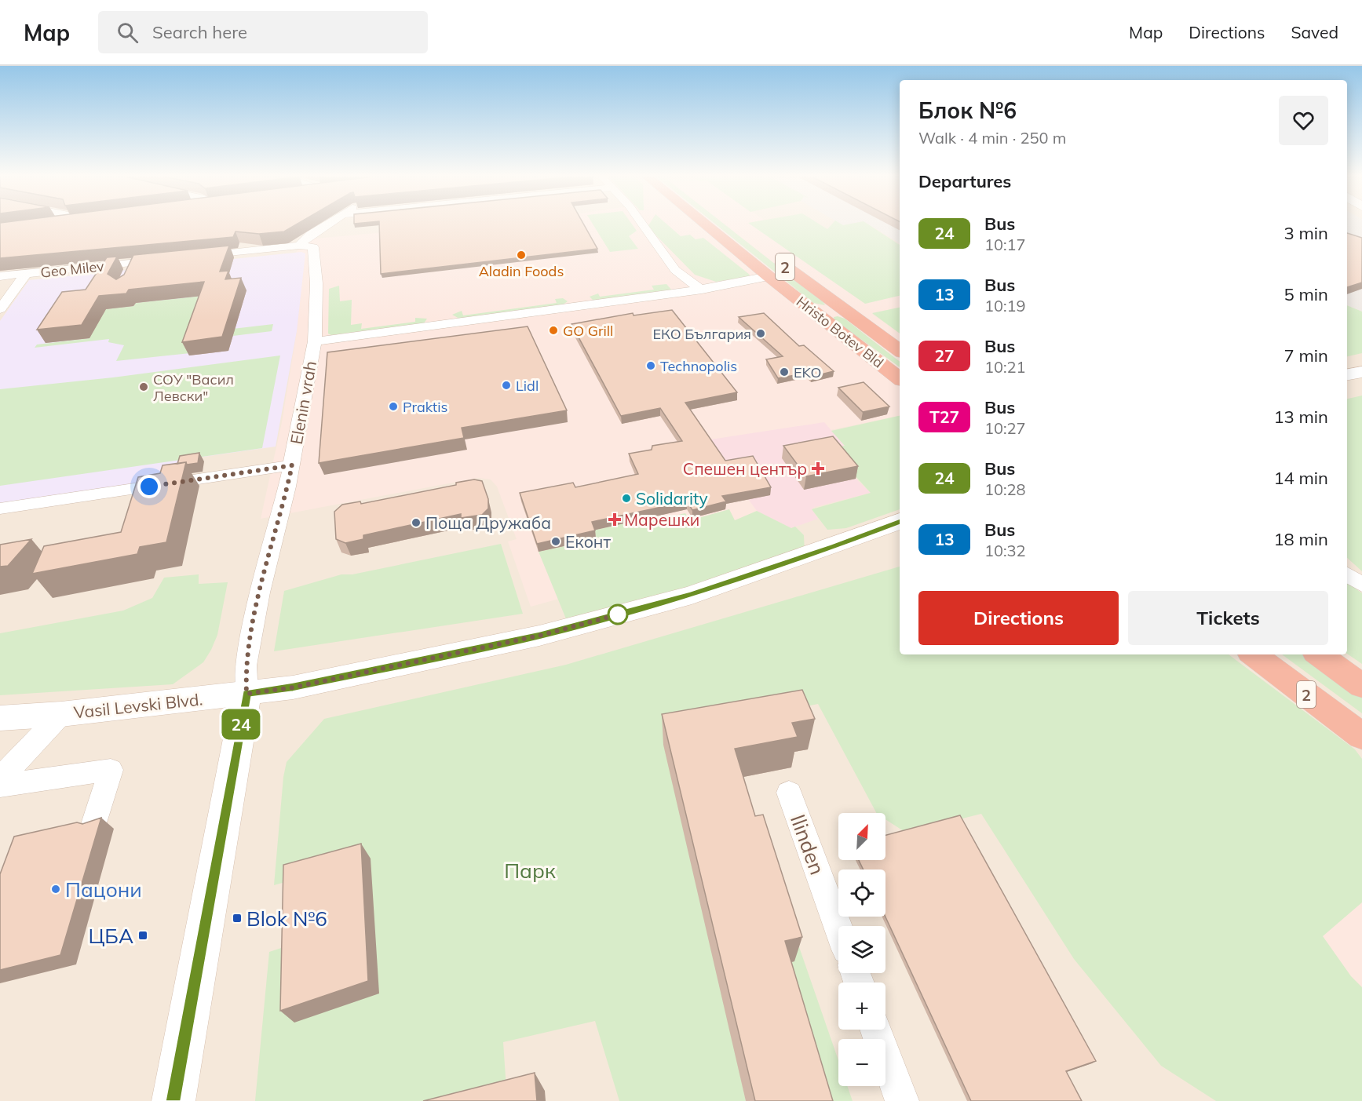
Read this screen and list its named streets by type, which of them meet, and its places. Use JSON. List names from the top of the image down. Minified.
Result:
{"streets":{"highway":["2","Hristo Botev Bld"],"main road":["Vasil Levski Blvd."],"street":["Geo Milev","Elenin vrah","Ilinden"]},"crossings":[["Elenin vrah","Vasil Levski Blvd."]],"parks":["Парк"],"places":{"other":["Aladin Foods","GO Grill","ЕКО България","Technopolis","EKO","Lidl","СОУ \"Васил Левски\"","Praktis","Solidarity","Поща Дружаба","Еконт","Пацони"],"health":["Спешен център","Марешки"],"transit":["Blok №6","ЦБА"]},"lines":["bus line 24"],"north":"top right","page":{"header":"Map","search":"Search here","nav":["Map","Directions","Saved"],"on_map":"24","heading":[["Блок №6","Walk · 4 min · 250 m"],"Departures"],"list":[{"mark":"24","name":"Bus","note":"10:17","value":"3 min"},{"mark":"13","name":"Bus","note":"10:19","value":"5 min"},{"mark":"27","name":"Bus","note":"10:21","value":"7 min"},{"mark":"Т27","name":"Bus","note":"10:27","value":"13 min"},{"mark":"24","name":"Bus","note":"10:28","value":"14 min"},{"mark":"13","name":"Bus","note":"10:32","value":"18 min"}],"buttons":["Directions","Tickets"],"map_buttons":["+","−"]}}
